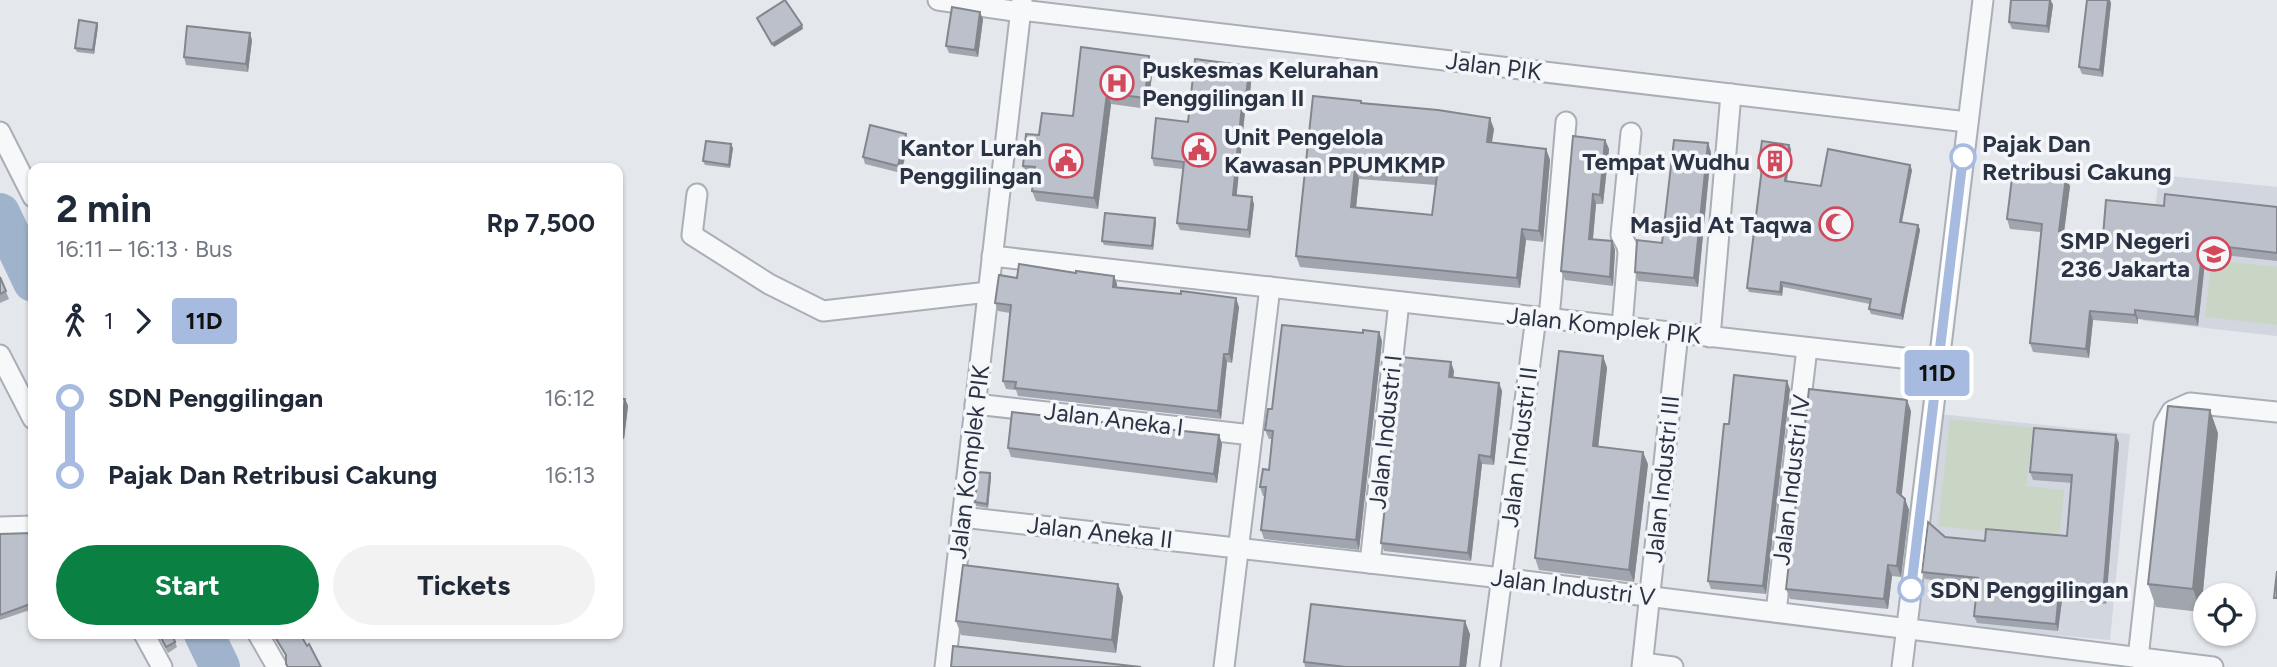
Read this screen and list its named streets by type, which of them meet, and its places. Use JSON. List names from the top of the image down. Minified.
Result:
{"streets":{"street":["Jalan PIK","Jalan Komplek PIK","Jalan Aneka I","Jalan Industri I","Jalan Industri II","Jalan Industri III","Jalan Industri IV","Jalan Aneka II","Jalan Industri V"]},"crossings":[["Jalan PIK","Jalan Komplek PIK"],["Jalan Komplek PIK","Jalan Aneka I"],["Jalan Komplek PIK","Jalan Industri I"],["Jalan Komplek PIK","Jalan Industri II"],["Jalan Komplek PIK","Jalan Industri III"],["Jalan Komplek PIK","Jalan Industri IV"],["Jalan Komplek PIK","Jalan Aneka II"],["Jalan Industri I","Jalan Industri V"],["Jalan Industri II","Jalan Industri V"],["Jalan Industri III","Jalan Industri V"],["Jalan Industri IV","Jalan Industri V"],["Jalan Aneka II","Jalan Industri V"]],"places":{"hospital":["Puskesmas Kelurahan Penggilingan II"],"public building":["Unit Pengelola Kawasan PPUMKMP","Kantor Lurah Penggilingan"],"other":["Pajak Dan Retribusi Cakung","SDN Penggilingan"],"building":["Tempat Wudhu"],"mosque":["Masjid At Taqwa"],"school or university":["SMP Negeri 236 Jakarta"]},"lines":["bus line 11D"],"page":{"on_map":"11D","heading":["2 min","16:11 – 16:13 · Bus","Rp 7,500"],"legs":["1","11D"],"list":[{"name":"SDN Penggilingan","value":"16:12"},{"name":"Pajak Dan Retribusi Cakung","value":"16:13"}],"buttons":["Start","Tickets"]}}
